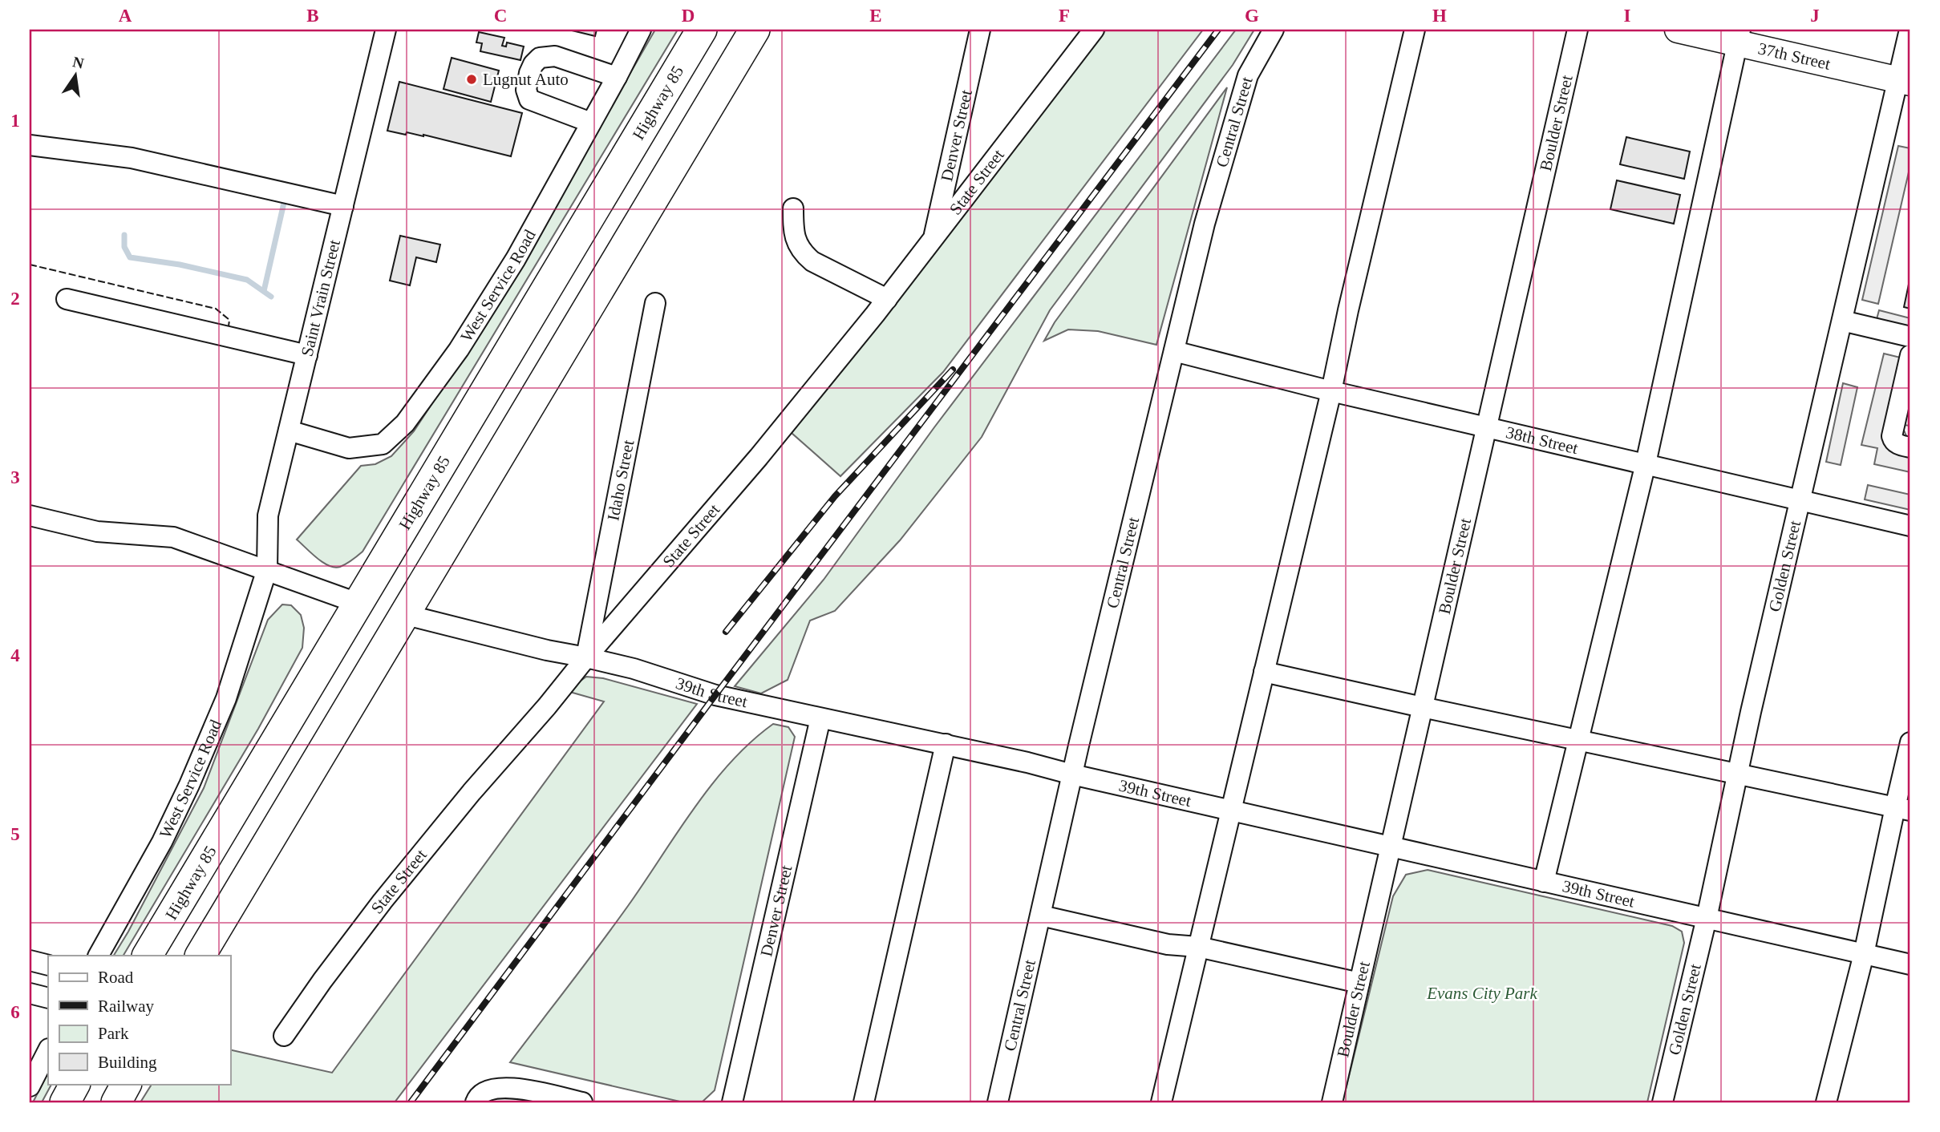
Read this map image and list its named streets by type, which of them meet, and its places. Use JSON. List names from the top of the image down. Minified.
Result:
{"streets":{"highway":["Highway 85"],"main road":["37th Street"],"street":["Central Street","Boulder Street","Denver Street","State Street","West Service Road","Saint Vrain Street","38th Street","Idaho Street","Golden Street","39th Street"]},"crossings":[["37th Street","Golden Street"],["Central Street","38th Street"],["Central Street","39th Street"],["Boulder Street","38th Street"],["Boulder Street","39th Street"],["Denver Street","State Street"],["Denver Street","39th Street"],["State Street","Idaho Street"],["State Street","39th Street"],["West Service Road","Saint Vrain Street"],["38th Street","Golden Street"],["Idaho Street","39th Street"],["Golden Street","39th Street"]],"parks":["Evans City Park"],"places":["Lugnut Auto"],"legend":["Road","Railway","Park","Building"],"north":"top","grid":{"columns":["A","B","C","D","E","F","G","H","I","J"],"rows":["1","2","3","4","5","6"]}}
